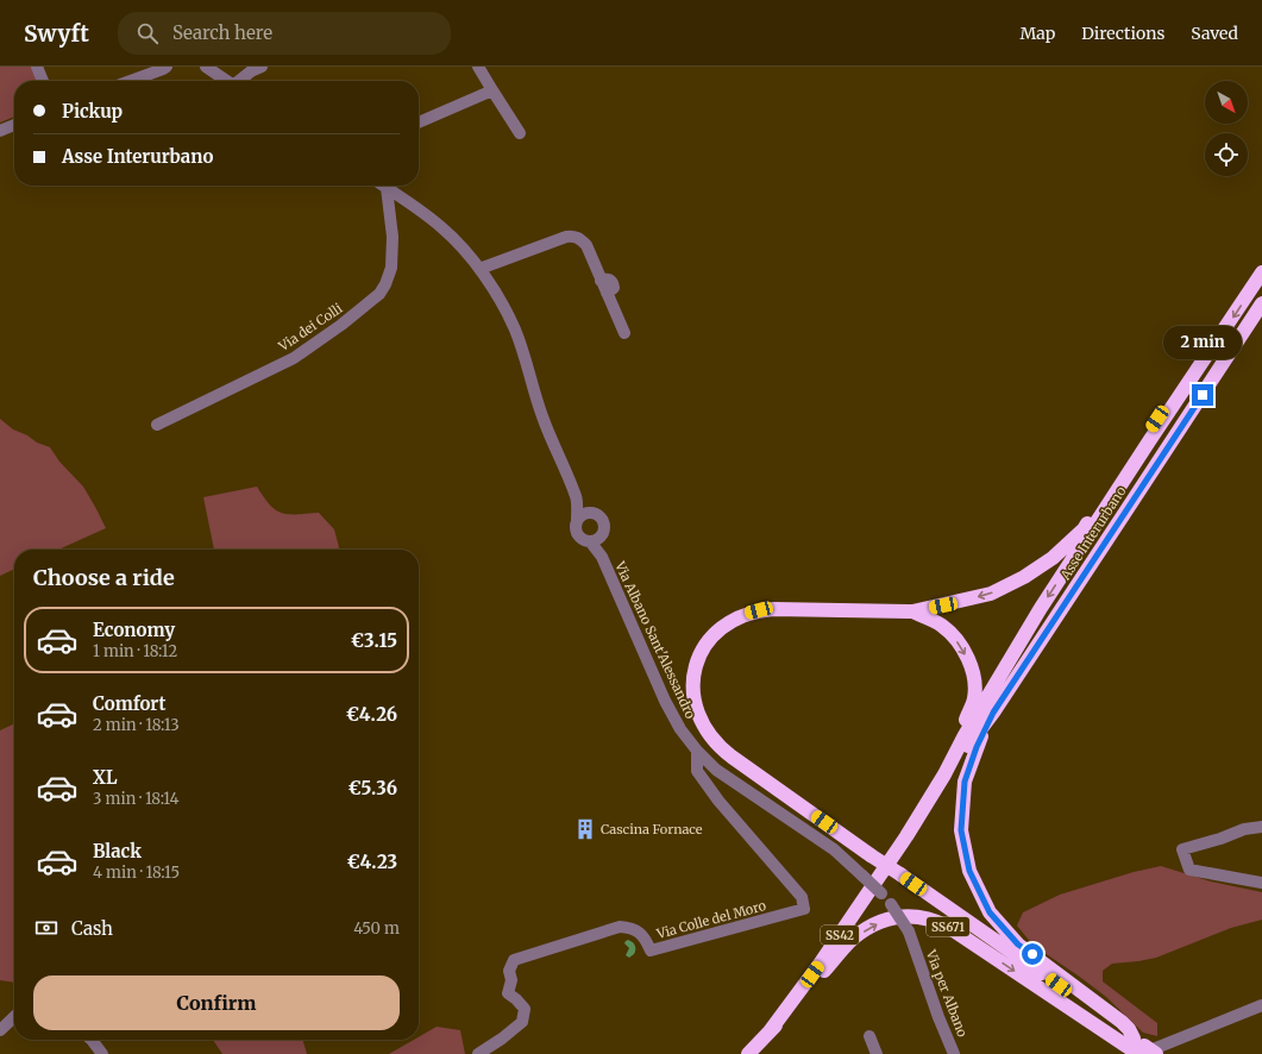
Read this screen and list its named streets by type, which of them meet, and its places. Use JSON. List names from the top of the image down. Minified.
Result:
{"streets":{"highway":["Asse Interurbano","SS671","SS42"],"street":["Via dei Colli","Via Albano Sant'Alessandro","Via Colle del Moro","Via per Albano"]},"crossings":[["Asse Interurbano","SS42"],["Via Albano Sant'Alessandro","Via Colle del Moro"],["Via Albano Sant'Alessandro","Via per Albano"],["SS671","SS42"]],"places":{"building":["Cascina Fornace"]},"north":"bottom right","page":{"header":"Swyft","search":"Search here","nav":["Map","Directions","Saved"],"banner":["Pickup","Asse Interurbano"],"bubble":"2 min","heading":"Choose a ride","list":[{"name":"Economy","note":"1 min · 18:12","value":"€3.15"},{"name":"Comfort","note":"2 min · 18:13","value":"€4.26"},{"name":"XL","note":"3 min · 18:14","value":"€5.36"},{"name":"Black","note":"4 min · 18:15","value":"€4.23"}],"pay":["Cash","450 m"],"buttons":"Confirm"}}
